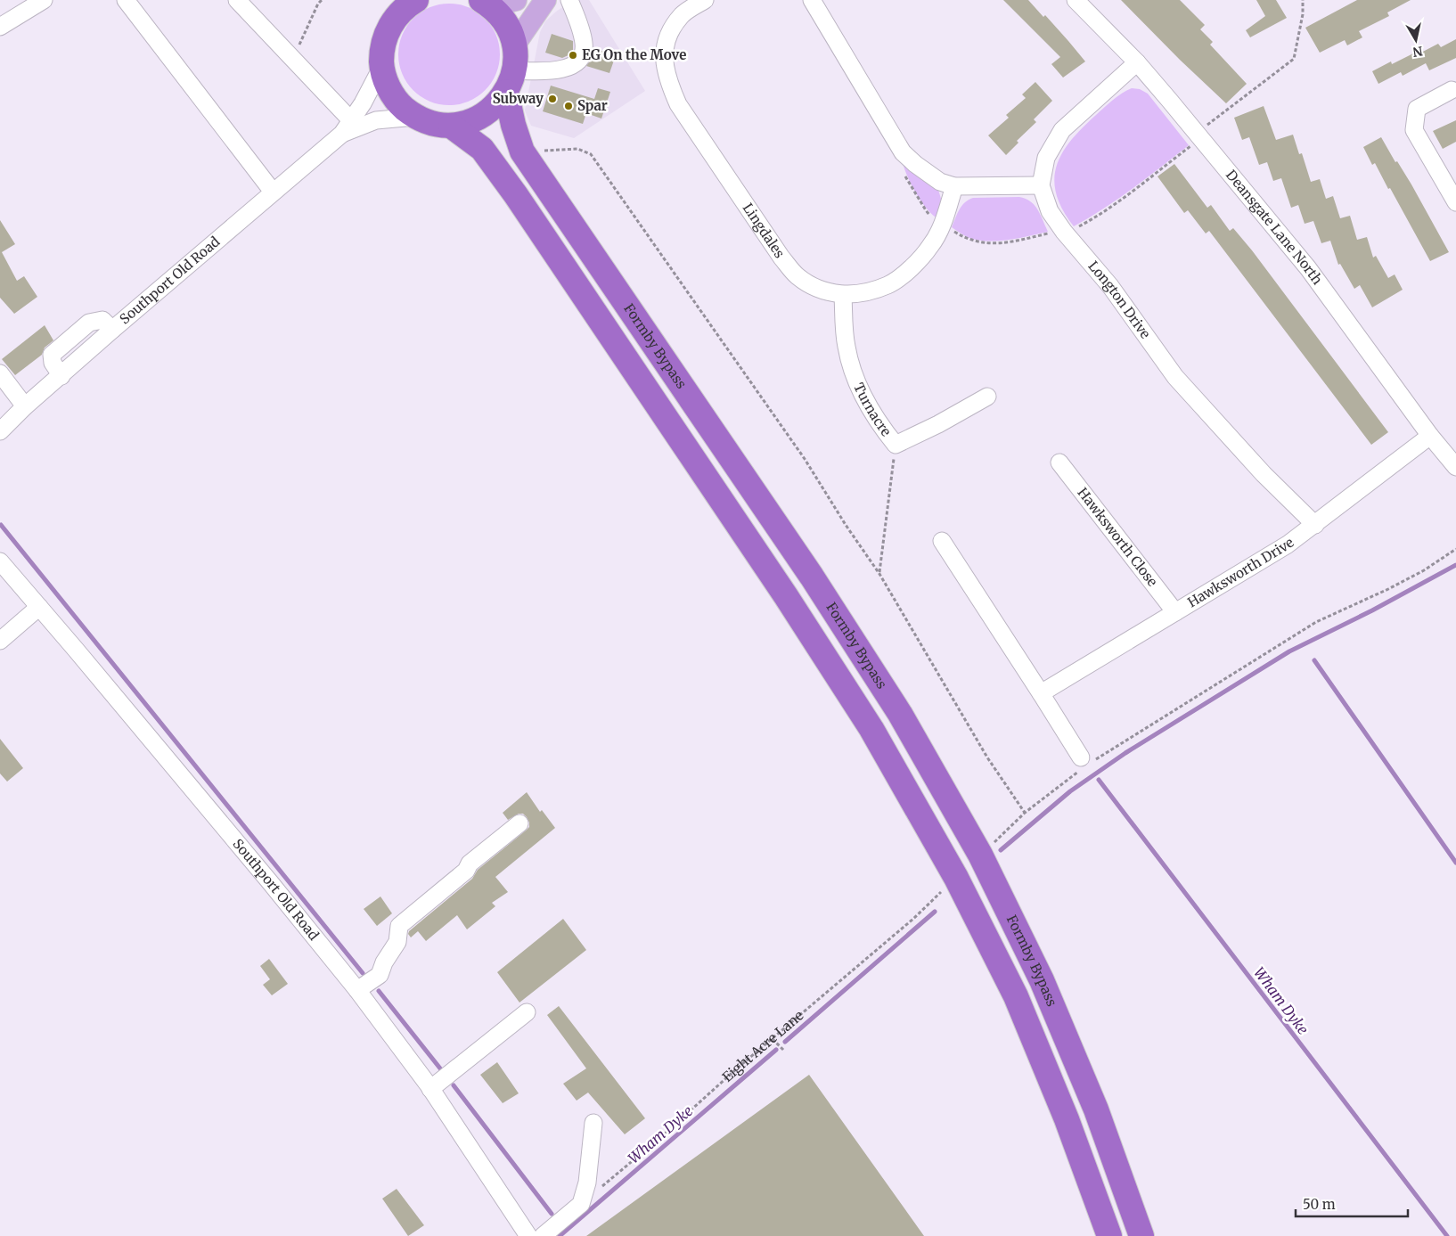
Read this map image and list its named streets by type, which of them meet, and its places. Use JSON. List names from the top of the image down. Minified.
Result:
{"streets":{"highway":["Formby Bypass"],"street":["Deansgate Lane North","Lingdales","Southport Old Road","Longton Drive","Turnacre","Hawksworth Close","Hawksworth Drive"],"path":["Eight Acre Lane"]},"crossings":[["Deansgate Lane North","Longton Drive"],["Deansgate Lane North","Hawksworth Drive"],["Lingdales","Turnacre"],["Longton Drive","Hawksworth Drive"],["Hawksworth Close","Hawksworth Drive"]],"water":["Wham Dyke"],"places":["EG On the Move","Subway","Spar"],"scale_bar":"50 m","north":"bottom"}
